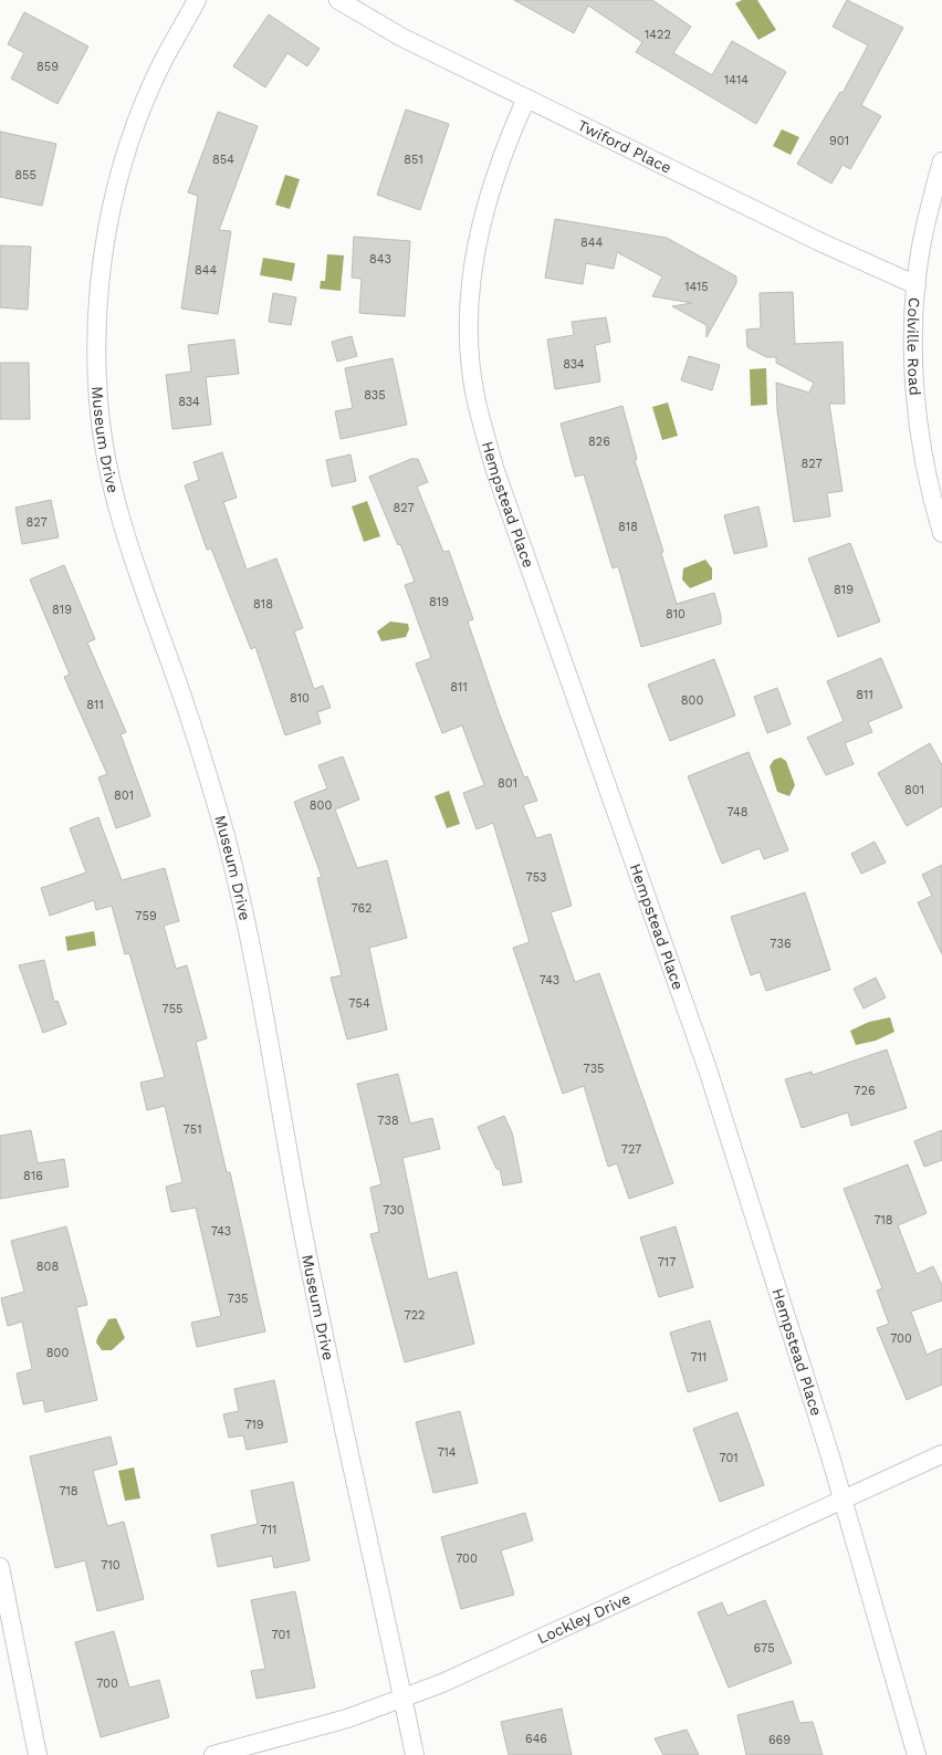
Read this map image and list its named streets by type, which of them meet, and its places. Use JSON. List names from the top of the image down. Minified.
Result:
{"streets":{"street":["Twiford Place","Colville Road","Museum Drive","Hempstead Place","Lockley Drive"]},"crossings":[["Twiford Place","Colville Road"],["Twiford Place","Hempstead Place"],["Museum Drive","Lockley Drive"],["Hempstead Place","Lockley Drive"]],"house_numbers":["1422","859","1414","901","854","851","855","844","843","844","1415","834","835","834","826","827","827","827","818","819","819","818","819","810","811","811","810","800","811","801","801","801","800","748","753","762","759","736","743","754","755","735","726","738","751","727","816","730","718","743","717","808","735","722","700","800","711","719","714","701","718","711","700","710","701","675","700","646","669"]}
